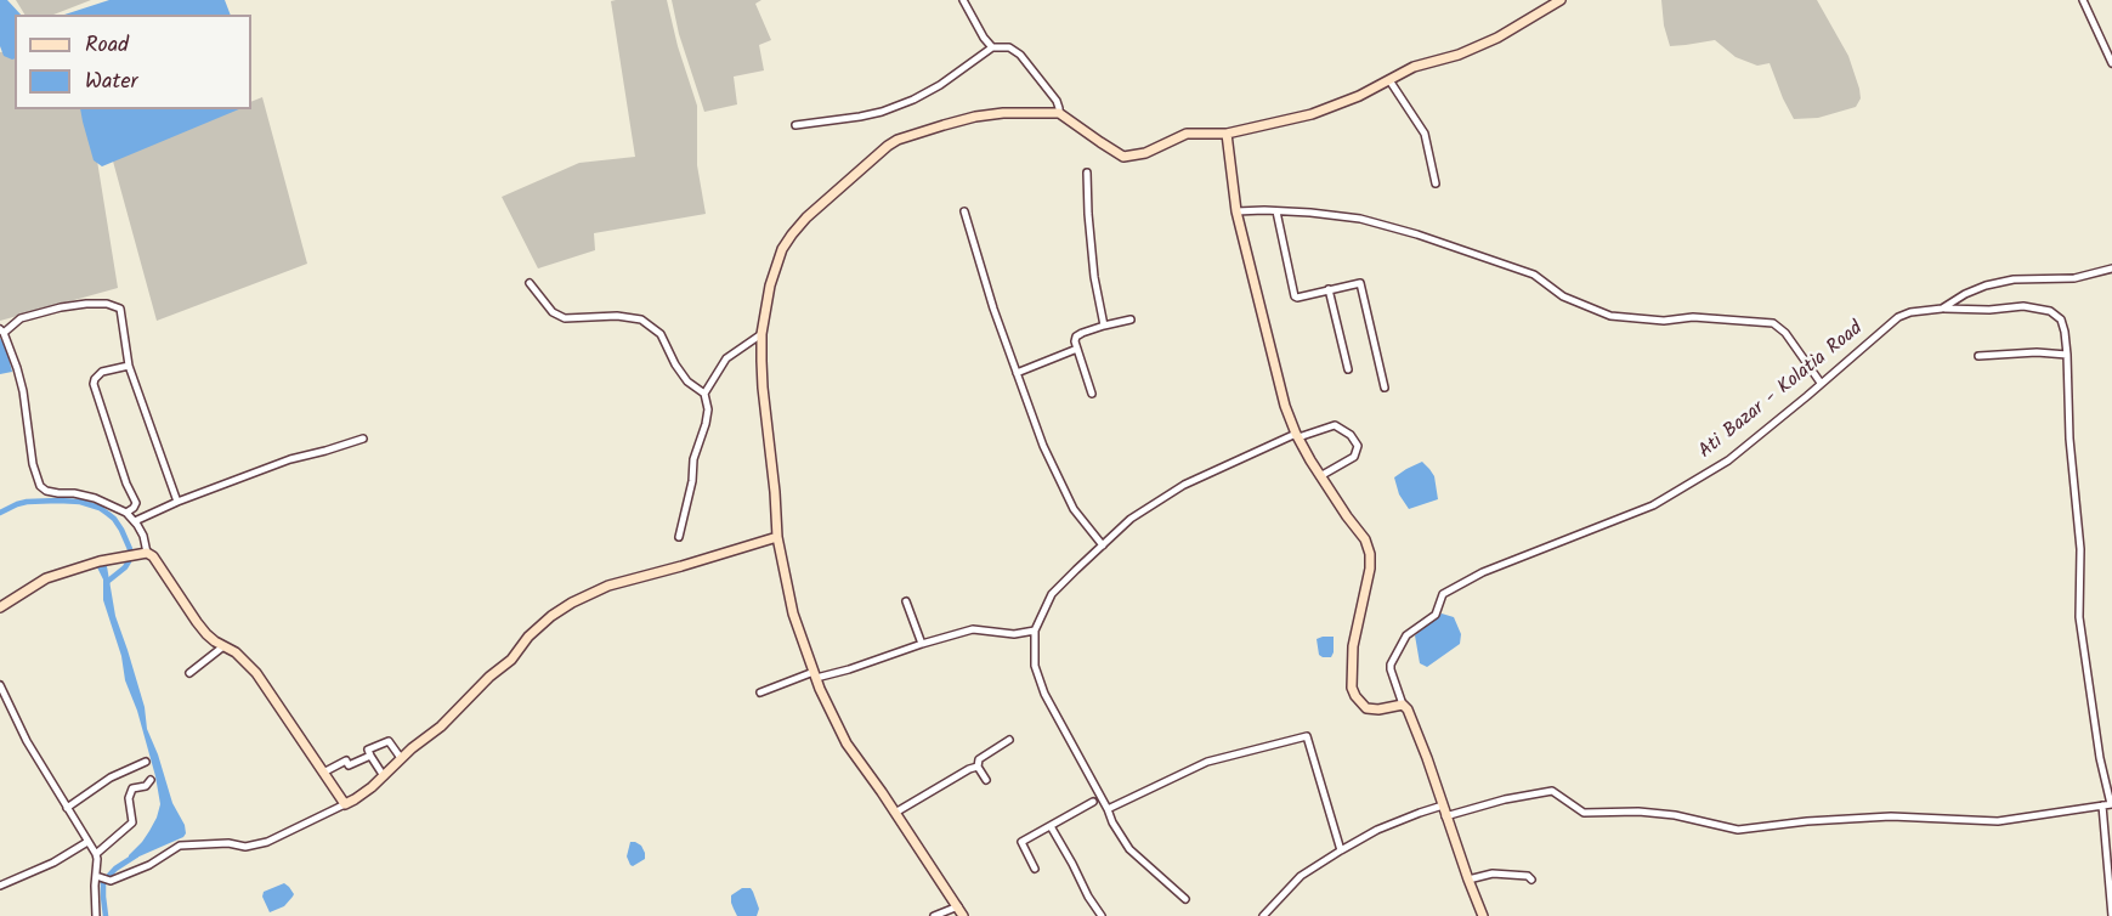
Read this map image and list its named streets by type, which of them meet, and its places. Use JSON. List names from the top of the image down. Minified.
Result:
{"streets":{"street":["Ati Bazar - Kolatia Road"]},"legend":["Road","Water"]}
